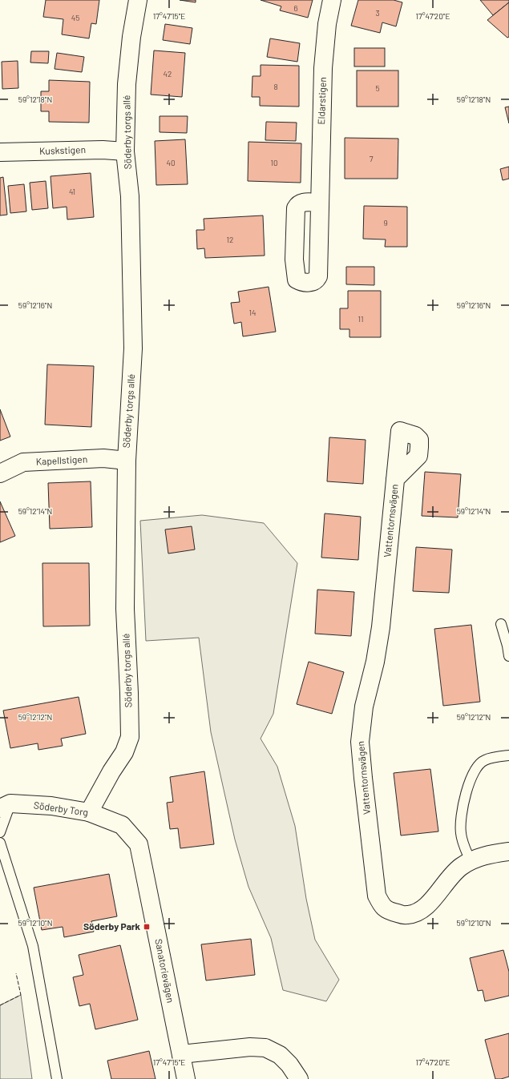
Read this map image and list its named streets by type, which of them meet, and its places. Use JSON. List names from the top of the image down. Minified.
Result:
{"streets":{"street":["Eldarstigen","Söderby torgs allé","Kuskstigen","Kapellstigen","Vattentornsvägen","Söderby Torg","Sanatorievägen"]},"crossings":[["Söderby torgs allé","Kuskstigen"],["Söderby torgs allé","Kapellstigen"],["Söderby torgs allé","Söderby Torg"],["Söderby Torg","Sanatorievägen"]],"places":{"transit":["Söderby Park"]},"house_numbers":["6","3","45","42","8","5","7","40","10","41","9","12","14","11"],"coordinates":["17°47'15\"E","17°47'20\"E","59°12'18\"N","59°12'16\"N","59°12'14\"N","59°12'12\"N","59°12'10\"N"]}
